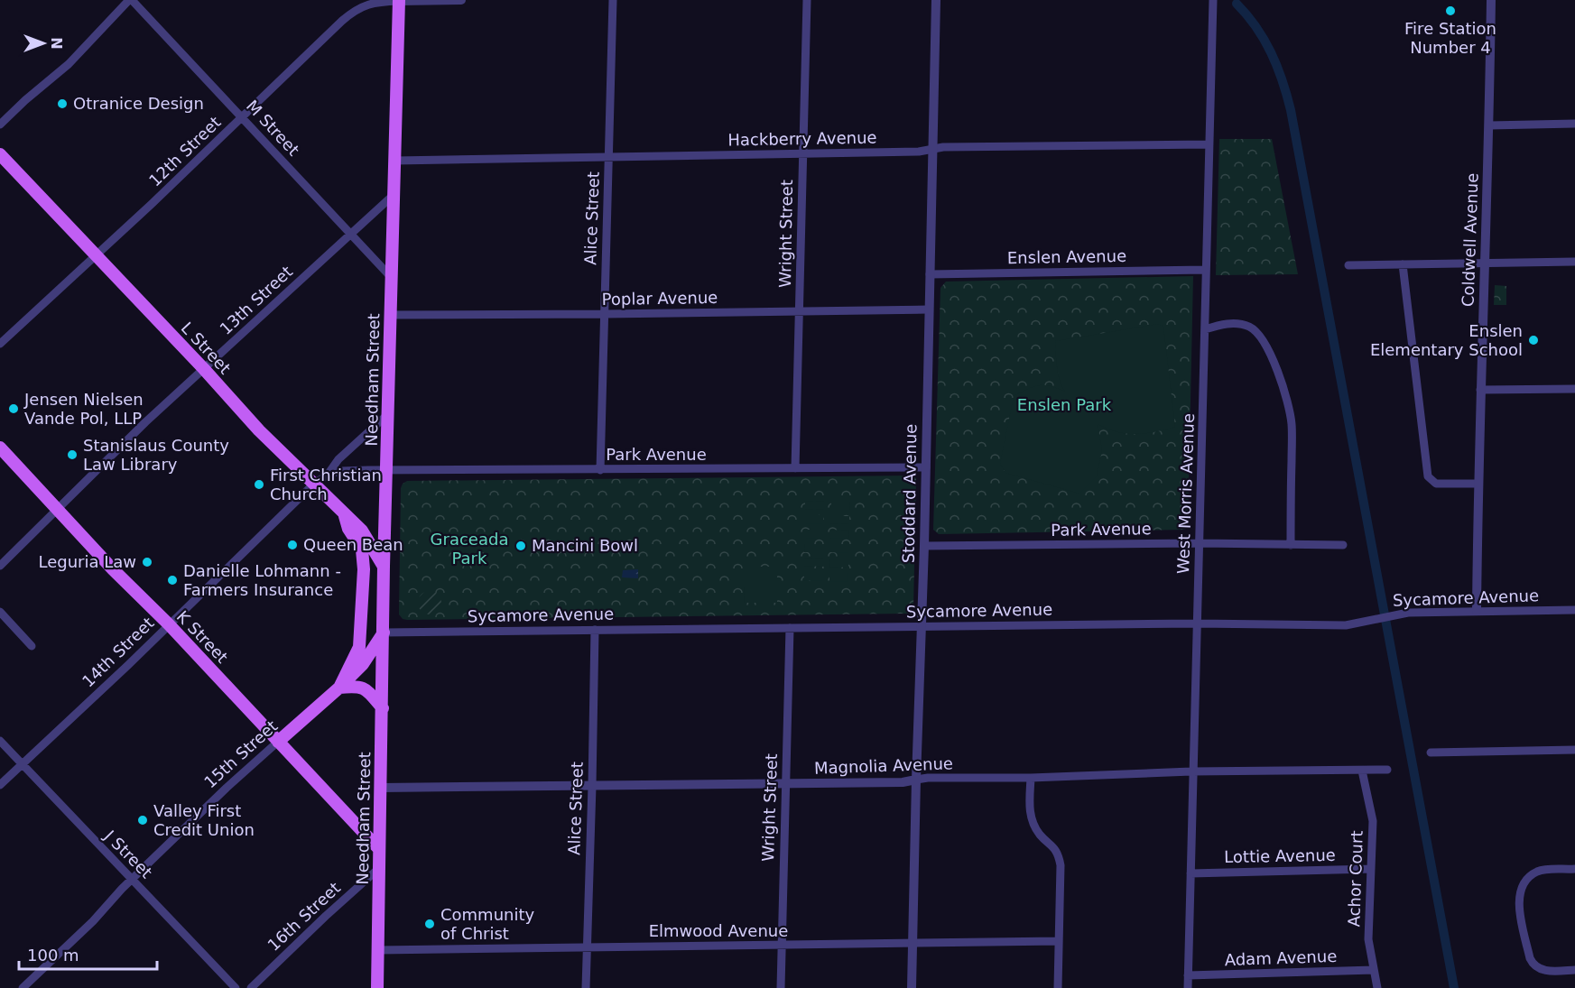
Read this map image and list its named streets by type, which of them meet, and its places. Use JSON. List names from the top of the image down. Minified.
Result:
{"streets":{"main road":["L Street","Needham Street","K Street","15th Street"],"street":["M Street","Hackberry Avenue","12th Street","Alice Street","Wright Street","Coldwell Avenue","Enslen Avenue","Poplar Avenue","13th Street","Park Avenue","Stoddard Avenue","West Morris Avenue","Sycamore Avenue","14th Street","Magnolia Avenue","J Street","Lottie Avenue","Achor Court","16th Street","Elmwood Avenue","Adam Avenue"]},"crossings":[["M Street","12th Street"],["M Street","13th Street"],["M Street","Needham Street"],["Hackberry Avenue","Alice Street"],["Hackberry Avenue","Wright Street"],["Hackberry Avenue","Needham Street"],["Hackberry Avenue","Stoddard Avenue"],["Hackberry Avenue","West Morris Avenue"],["12th Street","L Street"],["12th Street","Needham Street"],["Alice Street","Poplar Avenue"],["Alice Street","Park Avenue"],["Alice Street","Sycamore Avenue"],["Alice Street","Magnolia Avenue"],["Alice Street","Elmwood Avenue"],["Wright Street","Poplar Avenue"],["Wright Street","Park Avenue"],["Wright Street","Sycamore Avenue"],["Wright Street","Magnolia Avenue"],["Wright Street","Elmwood Avenue"],["Coldwell Avenue","Sycamore Avenue"],["Enslen Avenue","Stoddard Avenue"],["Enslen Avenue","West Morris Avenue"],["Poplar Avenue","Needham Street"],["Poplar Avenue","Stoddard Avenue"],["13th Street","L Street"],["13th Street","Needham Street"],["13th Street","K Street"],["L Street","Needham Street"],["L Street","14th Street"],["Needham Street","Park Avenue"],["Needham Street","Sycamore Avenue"],["Needham Street","K Street"],["Needham Street","14th Street"],["Needham Street","15th Street"],["Needham Street","Magnolia Avenue"],["Needham Street","16th Street"],["Needham Street","Elmwood Avenue"],["Park Avenue","Stoddard Avenue"],["Park Avenue","West Morris Avenue"],["Park Avenue","14th Street"],["Stoddard Avenue","Sycamore Avenue"],["Stoddard Avenue","Magnolia Avenue"],["Stoddard Avenue","Elmwood Avenue"],["West Morris Avenue","Sycamore Avenue"],["West Morris Avenue","Magnolia Avenue"],["West Morris Avenue","Lottie Avenue"],["West Morris Avenue","Adam Avenue"],["Sycamore Avenue","15th Street"],["K Street","14th Street"],["K Street","15th Street"],["14th Street","J Street"],["15th Street","J Street"],["Magnolia Avenue","Achor Court"],["Lottie Avenue","Achor Court"],["Achor Court","Adam Avenue"]],"parks":["Enslen Park","Graceada Park"],"places":["Fire Station Number 4","Otranice Design","Enslen Elementary School","Jensen Nielsen Vande Pol, LLP","Stanislaus County Law Library","First Christian Church","Queen Bean","Mancini Bowl","Leguria Law","Danielle Lohmann - Farmers Insurance","Valley First Credit Union","Community of Christ"],"scale_bar":"100 m","north":"right"}
